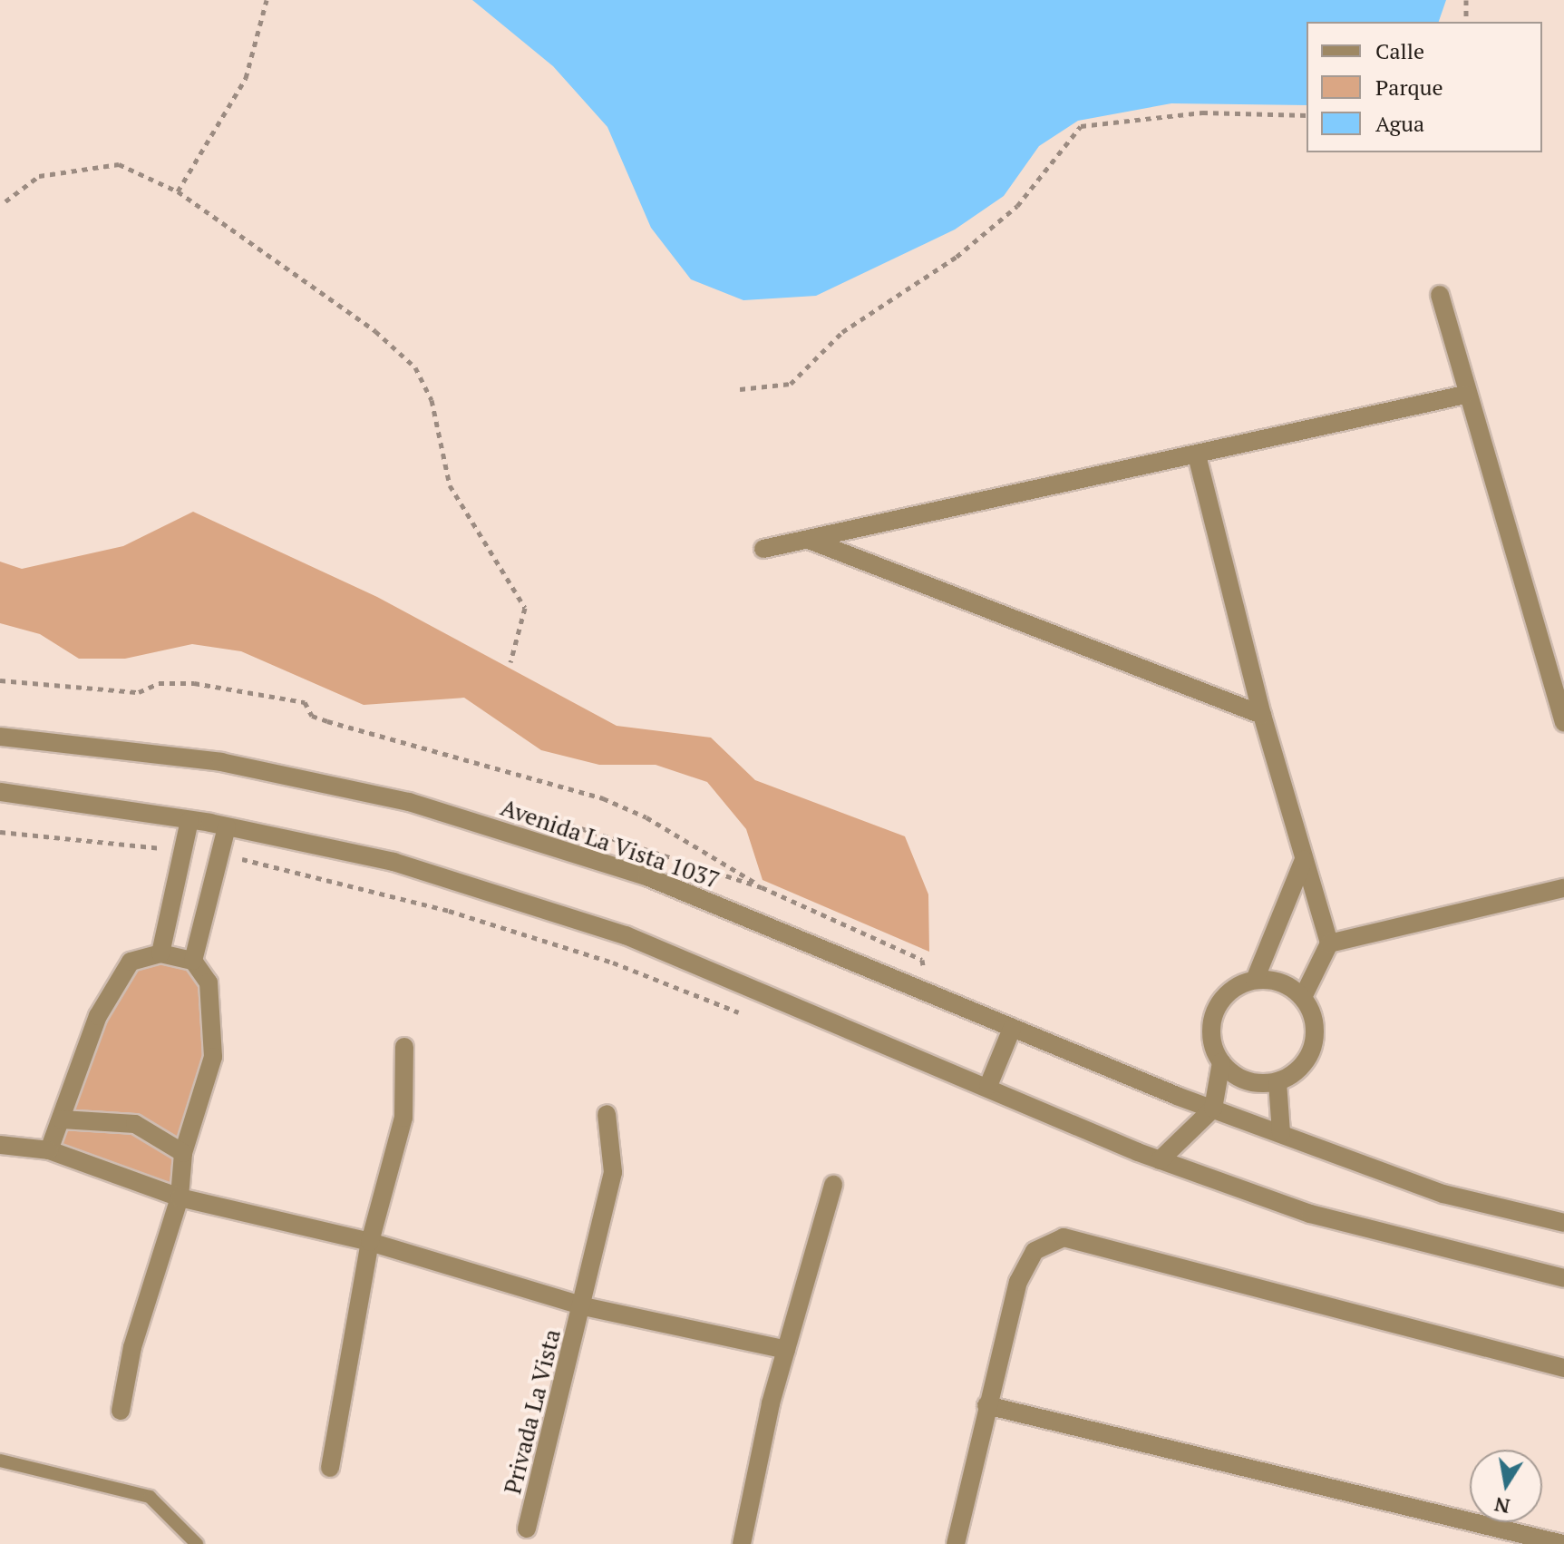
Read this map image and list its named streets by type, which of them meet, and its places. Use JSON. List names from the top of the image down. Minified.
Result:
{"streets":{"street":["Avenida La Vista 1037","Privada La Vista"]},"legend":["Calle","Parque","Agua"],"north":"bottom"}
